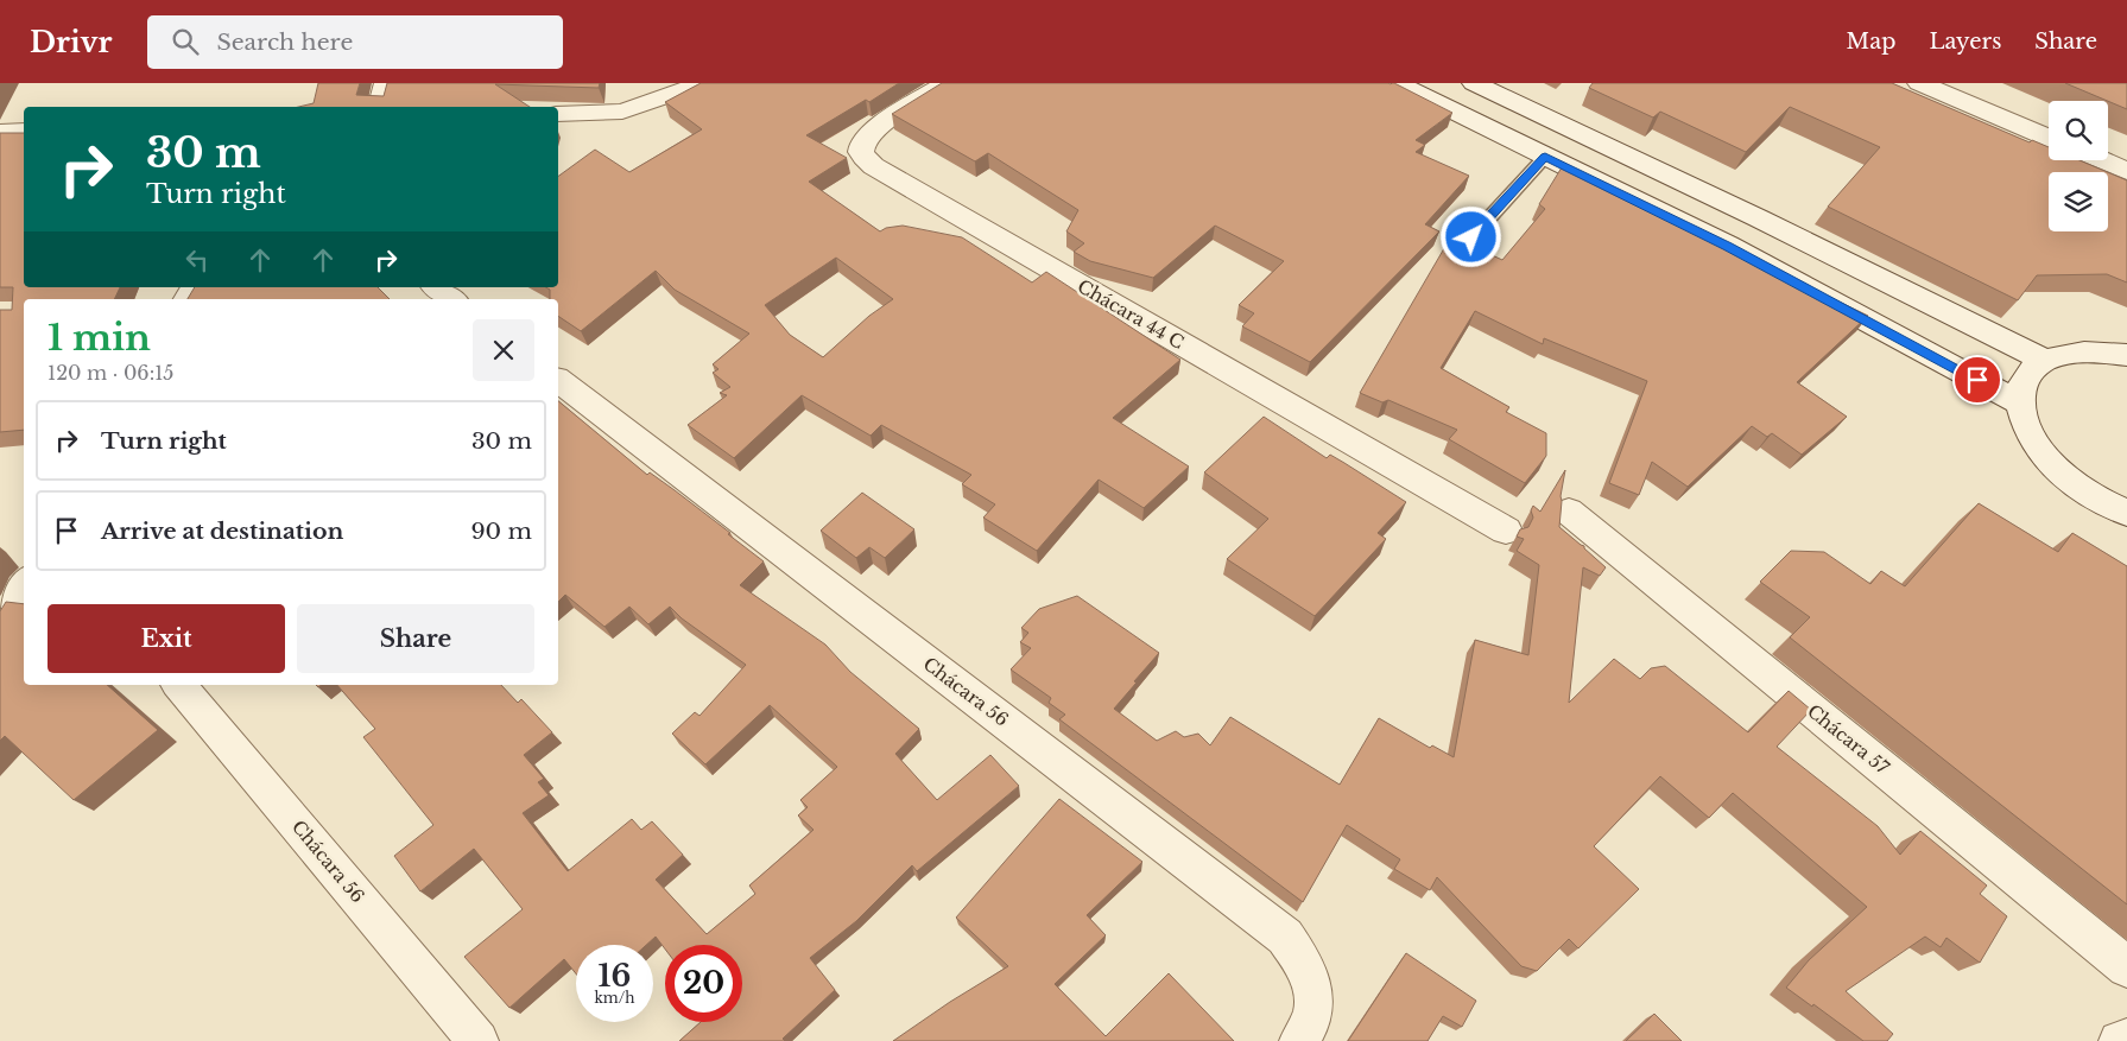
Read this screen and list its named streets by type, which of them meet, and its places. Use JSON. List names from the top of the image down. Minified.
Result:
{"streets":{"street":["Chácara 44 C","Chácara 56","Chácara 57"]},"page":{"header":"Drivr","search":"Search here","nav":["Map","Layers","Share"],"turn":["30 m","Turn right"],"heading":["1 min","120 m · 06:15"],"list":[{"name":"Turn right","value":"30 m"},{"name":"Arrive at destination","value":"90 m"}],"buttons":["Exit","Share"],"speed":"16 km/h","limit":"20"}}
